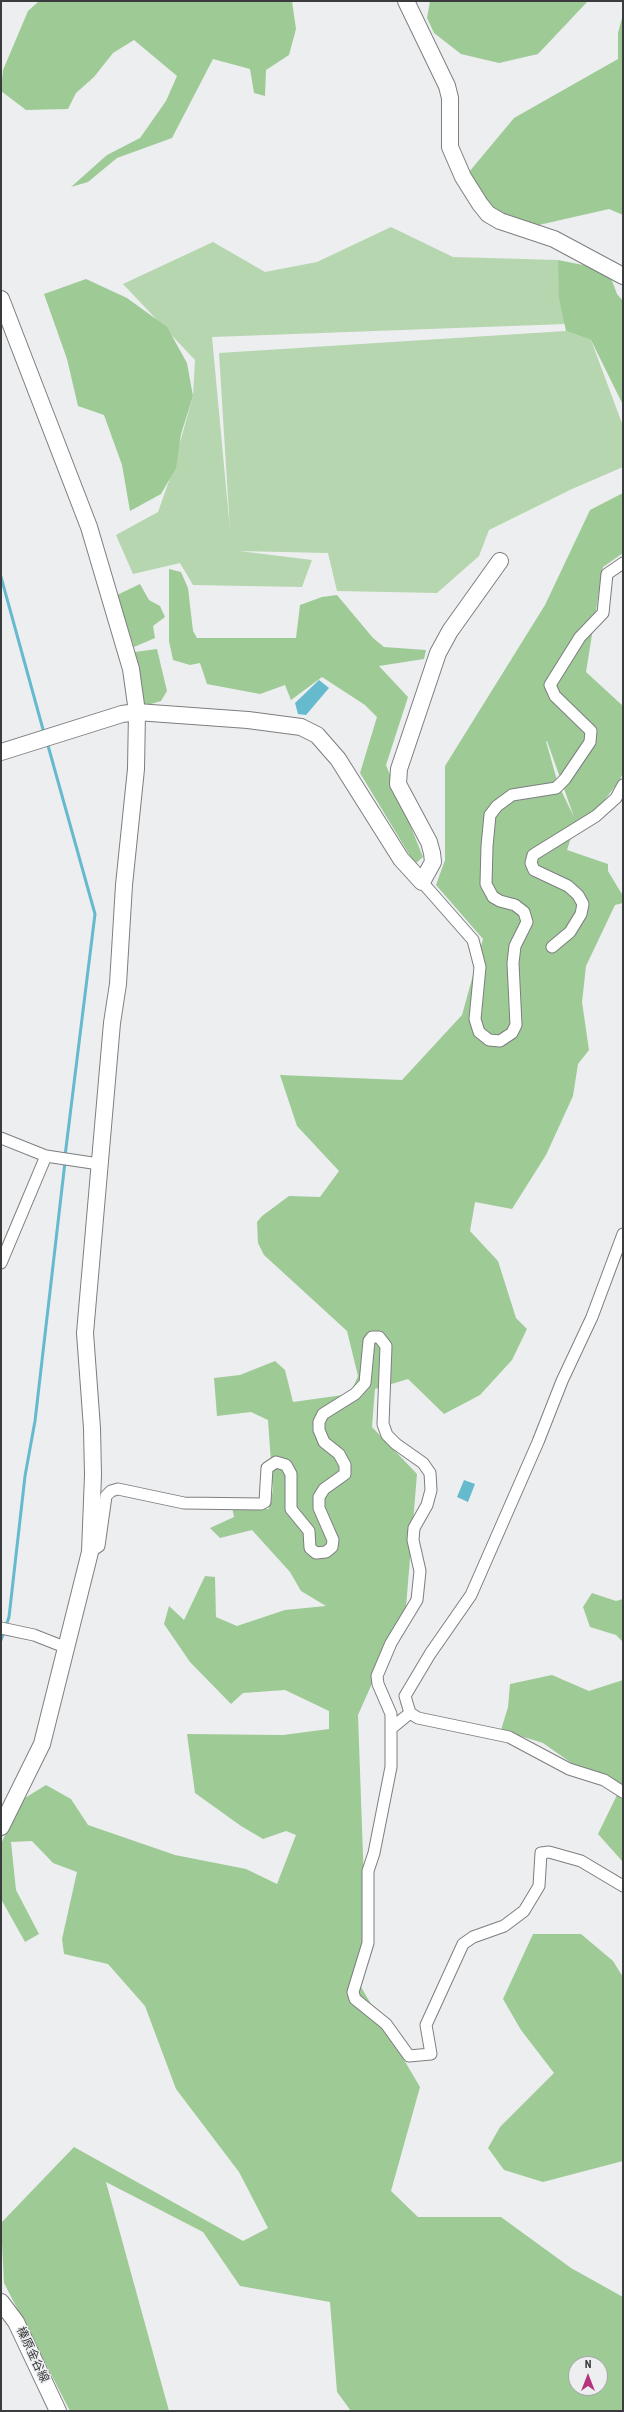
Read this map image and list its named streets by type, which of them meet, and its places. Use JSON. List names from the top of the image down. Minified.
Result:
{"streets":{"street":["榛原金谷線"]},"north":"top"}
